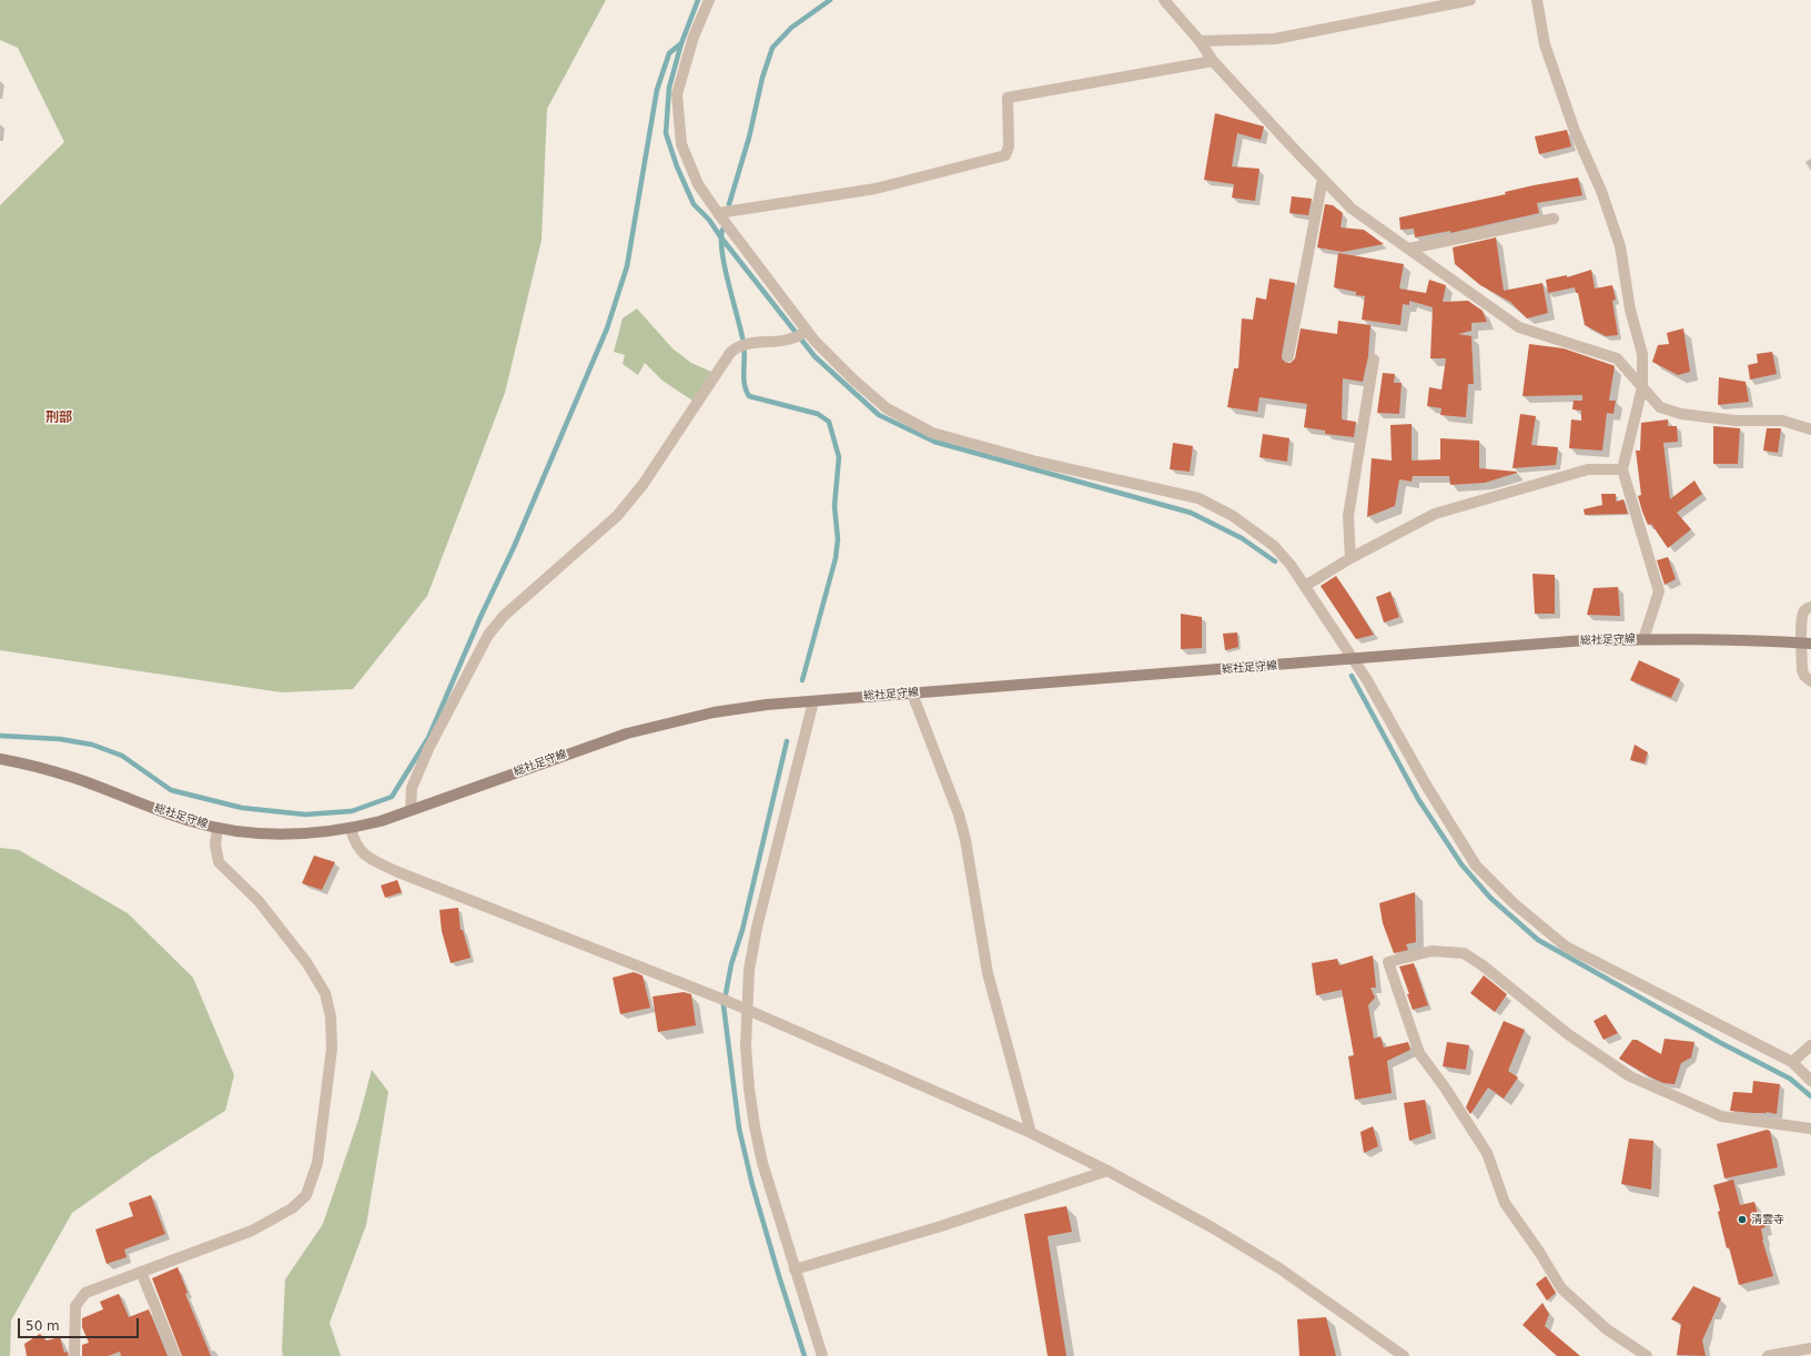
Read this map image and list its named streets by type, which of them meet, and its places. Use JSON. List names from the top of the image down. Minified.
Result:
{"streets":{"main road":["総社足守線"]},"districts":["刑部"],"places":["清雲寺"],"scale_bar":"50 m"}
